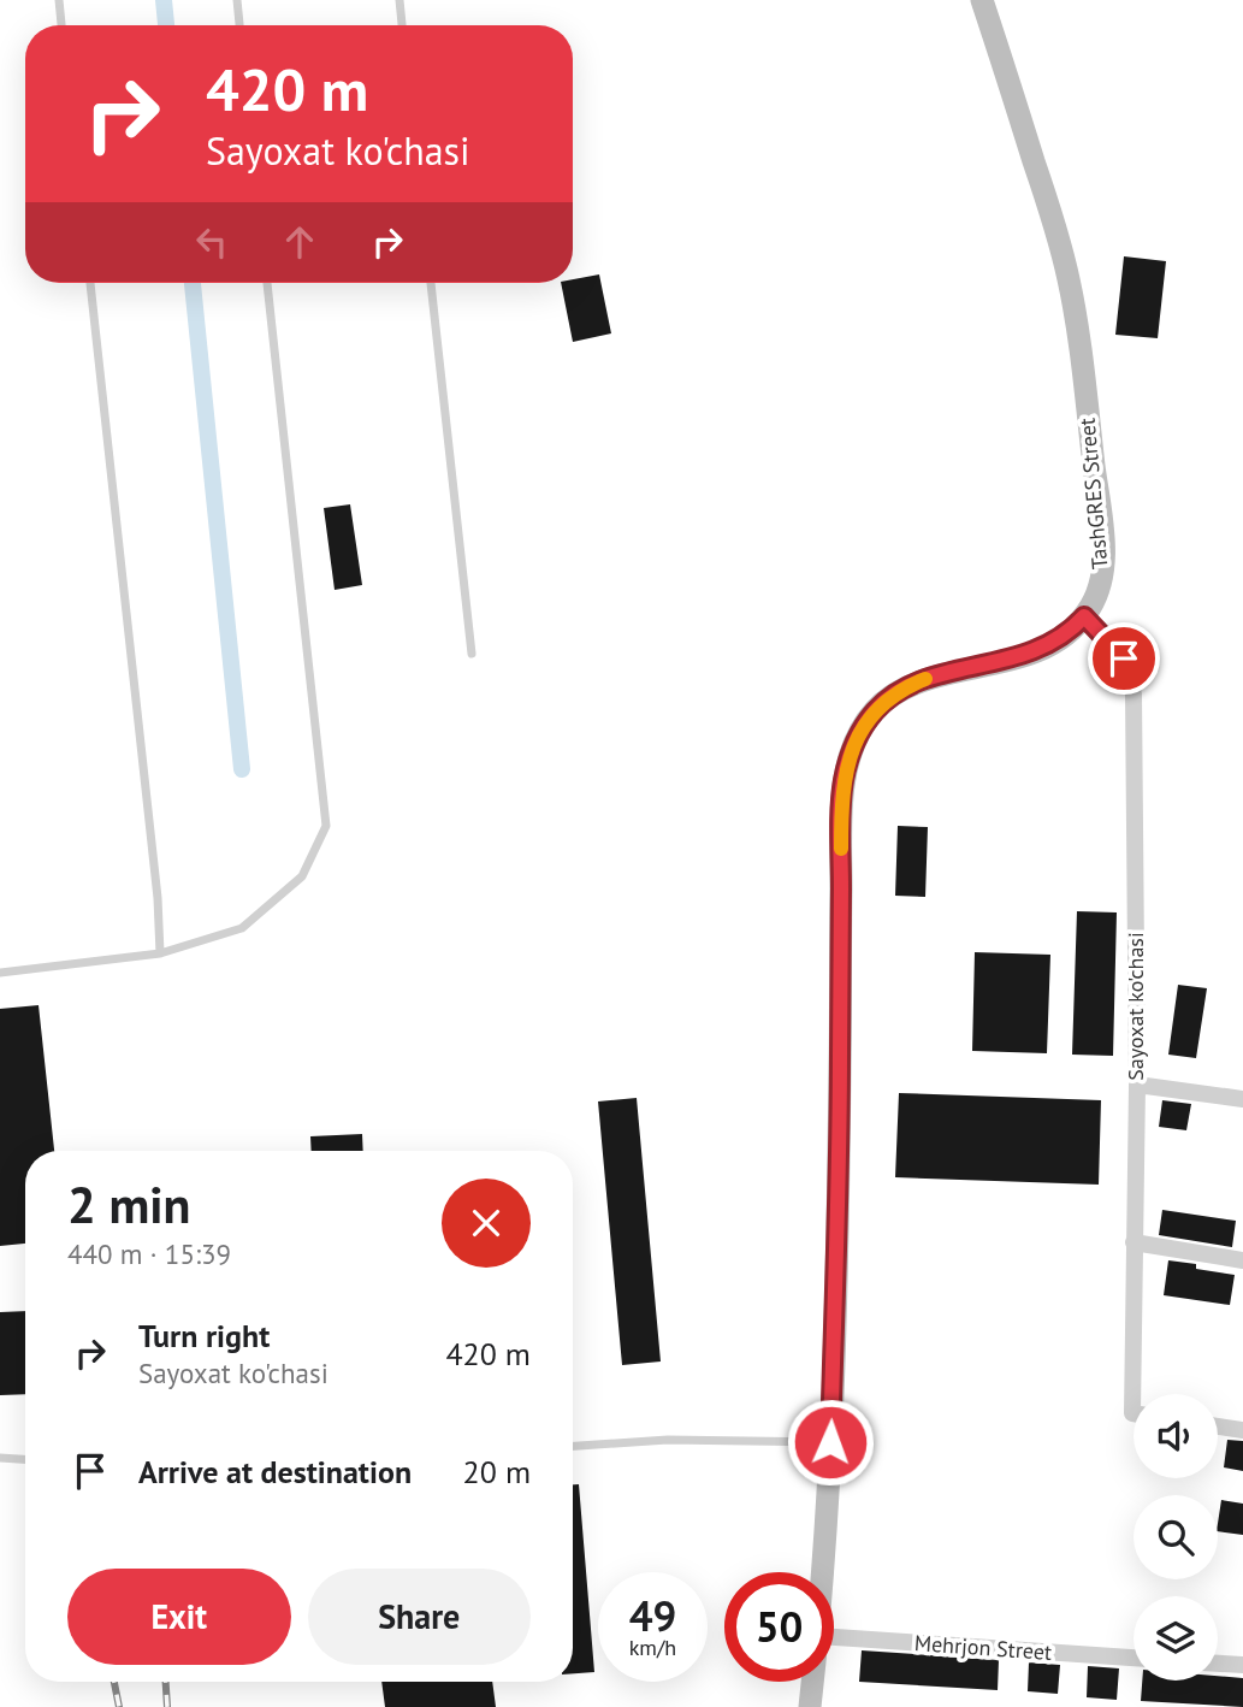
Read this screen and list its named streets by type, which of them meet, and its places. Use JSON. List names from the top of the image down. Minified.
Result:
{"streets":{"main road":["TashGRES Street"],"street":["Sayoxat ko'chasi","Mehrjon Street"]},"crossings":[["TashGRES Street","Sayoxat ko'chasi"]],"page":{"turn":["420 m","Sayoxat ko'chasi"],"heading":["2 min","440 m · 15:39"],"list":[{"name":"Turn right","note":"Sayoxat ko'chasi","value":"420 m"},{"name":"Arrive at destination","value":"20 m"}],"buttons":["Exit","Share"],"speed":"49 km/h","limit":"50"}}
